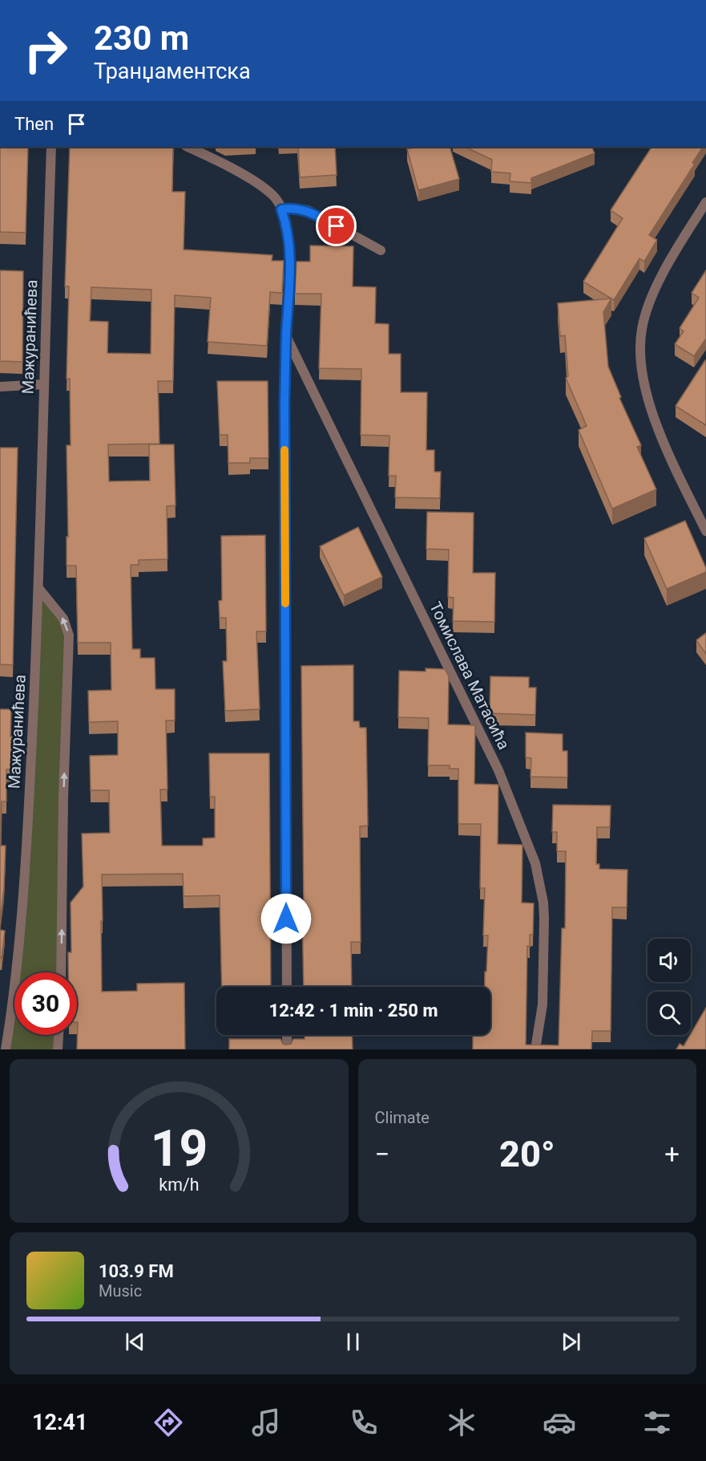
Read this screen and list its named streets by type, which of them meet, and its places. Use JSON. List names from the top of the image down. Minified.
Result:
{"streets":{"street":["Мажуранићева","Томислава Матасића"]},"page":{"turn":["230 m","Транџаментска"],"then":"Then","limit":"30","trip":"12:42 · 1 min · 250 m","tile":"Climate","heat":["−","20°","+"],"song":["103.9 FM","Music"],"tabs":"12:41","gauge":["19","km/h"]}}
